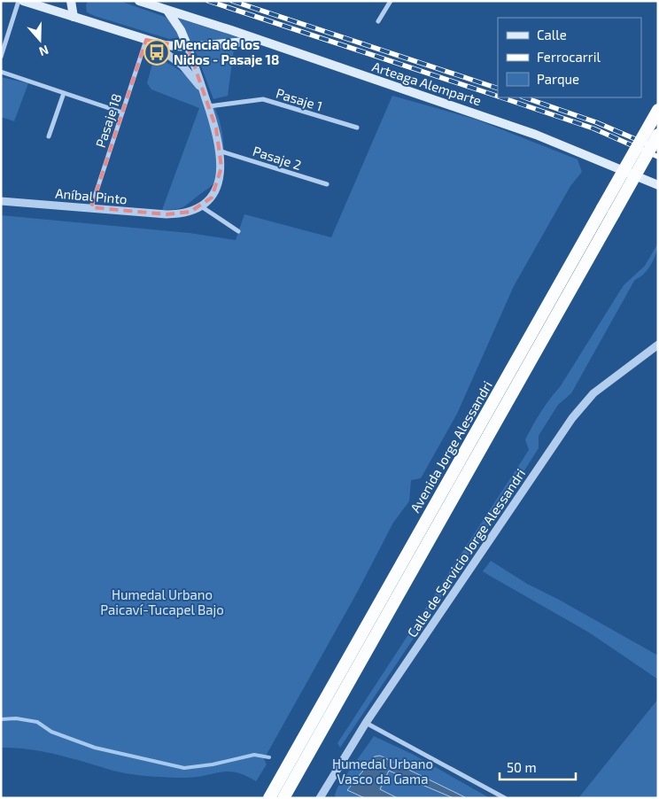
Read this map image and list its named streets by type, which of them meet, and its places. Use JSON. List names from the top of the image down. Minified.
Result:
{"streets":{"highway":["Avenida Jorge Alessandri"],"main road":["Arteaga Alemparte"],"street":["Pasaje 1","Pasaje 18","Pasaje 2","Aníbal Pinto","Calle de Servicio Jorge Alessandri"]},"crossings":[["Pasaje 18","Aníbal Pinto"]],"parks":["Humedal Urbano Paicaví-Tucapel Bajo","Humedal Urbano Vasco da Gama"],"places":{"bus stop":["Mencia de los Nidos - Pasaje 18"]},"legend":["Calle","Ferrocarril","Parque"],"scale_bar":"50 m","north":"bottom"}
